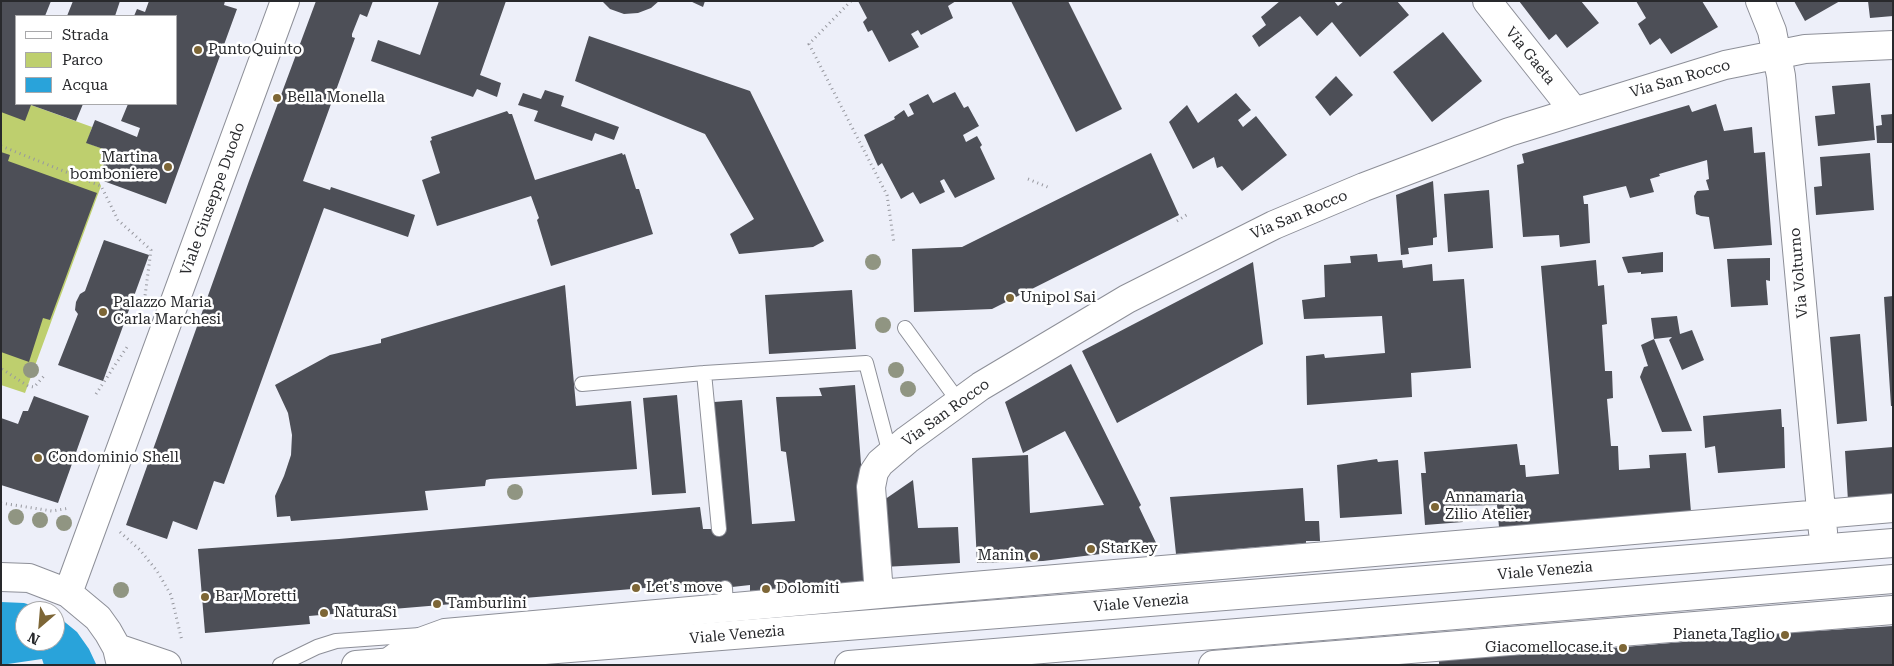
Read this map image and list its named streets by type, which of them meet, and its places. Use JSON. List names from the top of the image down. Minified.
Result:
{"streets":{"street":["Via Gaeta","Via San Rocco","Viale Giuseppe Duodo","Via Volturno","Viale Venezia"]},"crossings":[["Via Gaeta","Via San Rocco"],["Via San Rocco","Via Volturno"],["Via San Rocco","Viale Venezia"],["Via Volturno","Viale Venezia"]],"places":["PuntoQuinto","Bella Monella","Martina bomboniere","Unipol Sai","Palazzo Maria Carla Marchesi","Condominio Shell","Annamaria Zilio Atelier","StarKey","Manin","Let's move","Dolomiti","Bar Moretti","Tamburlini","NaturaSì","Pianeta Taglio","Giacomellocase.it"],"legend":["Strada","Parco","Acqua"],"north":"bottom left"}
